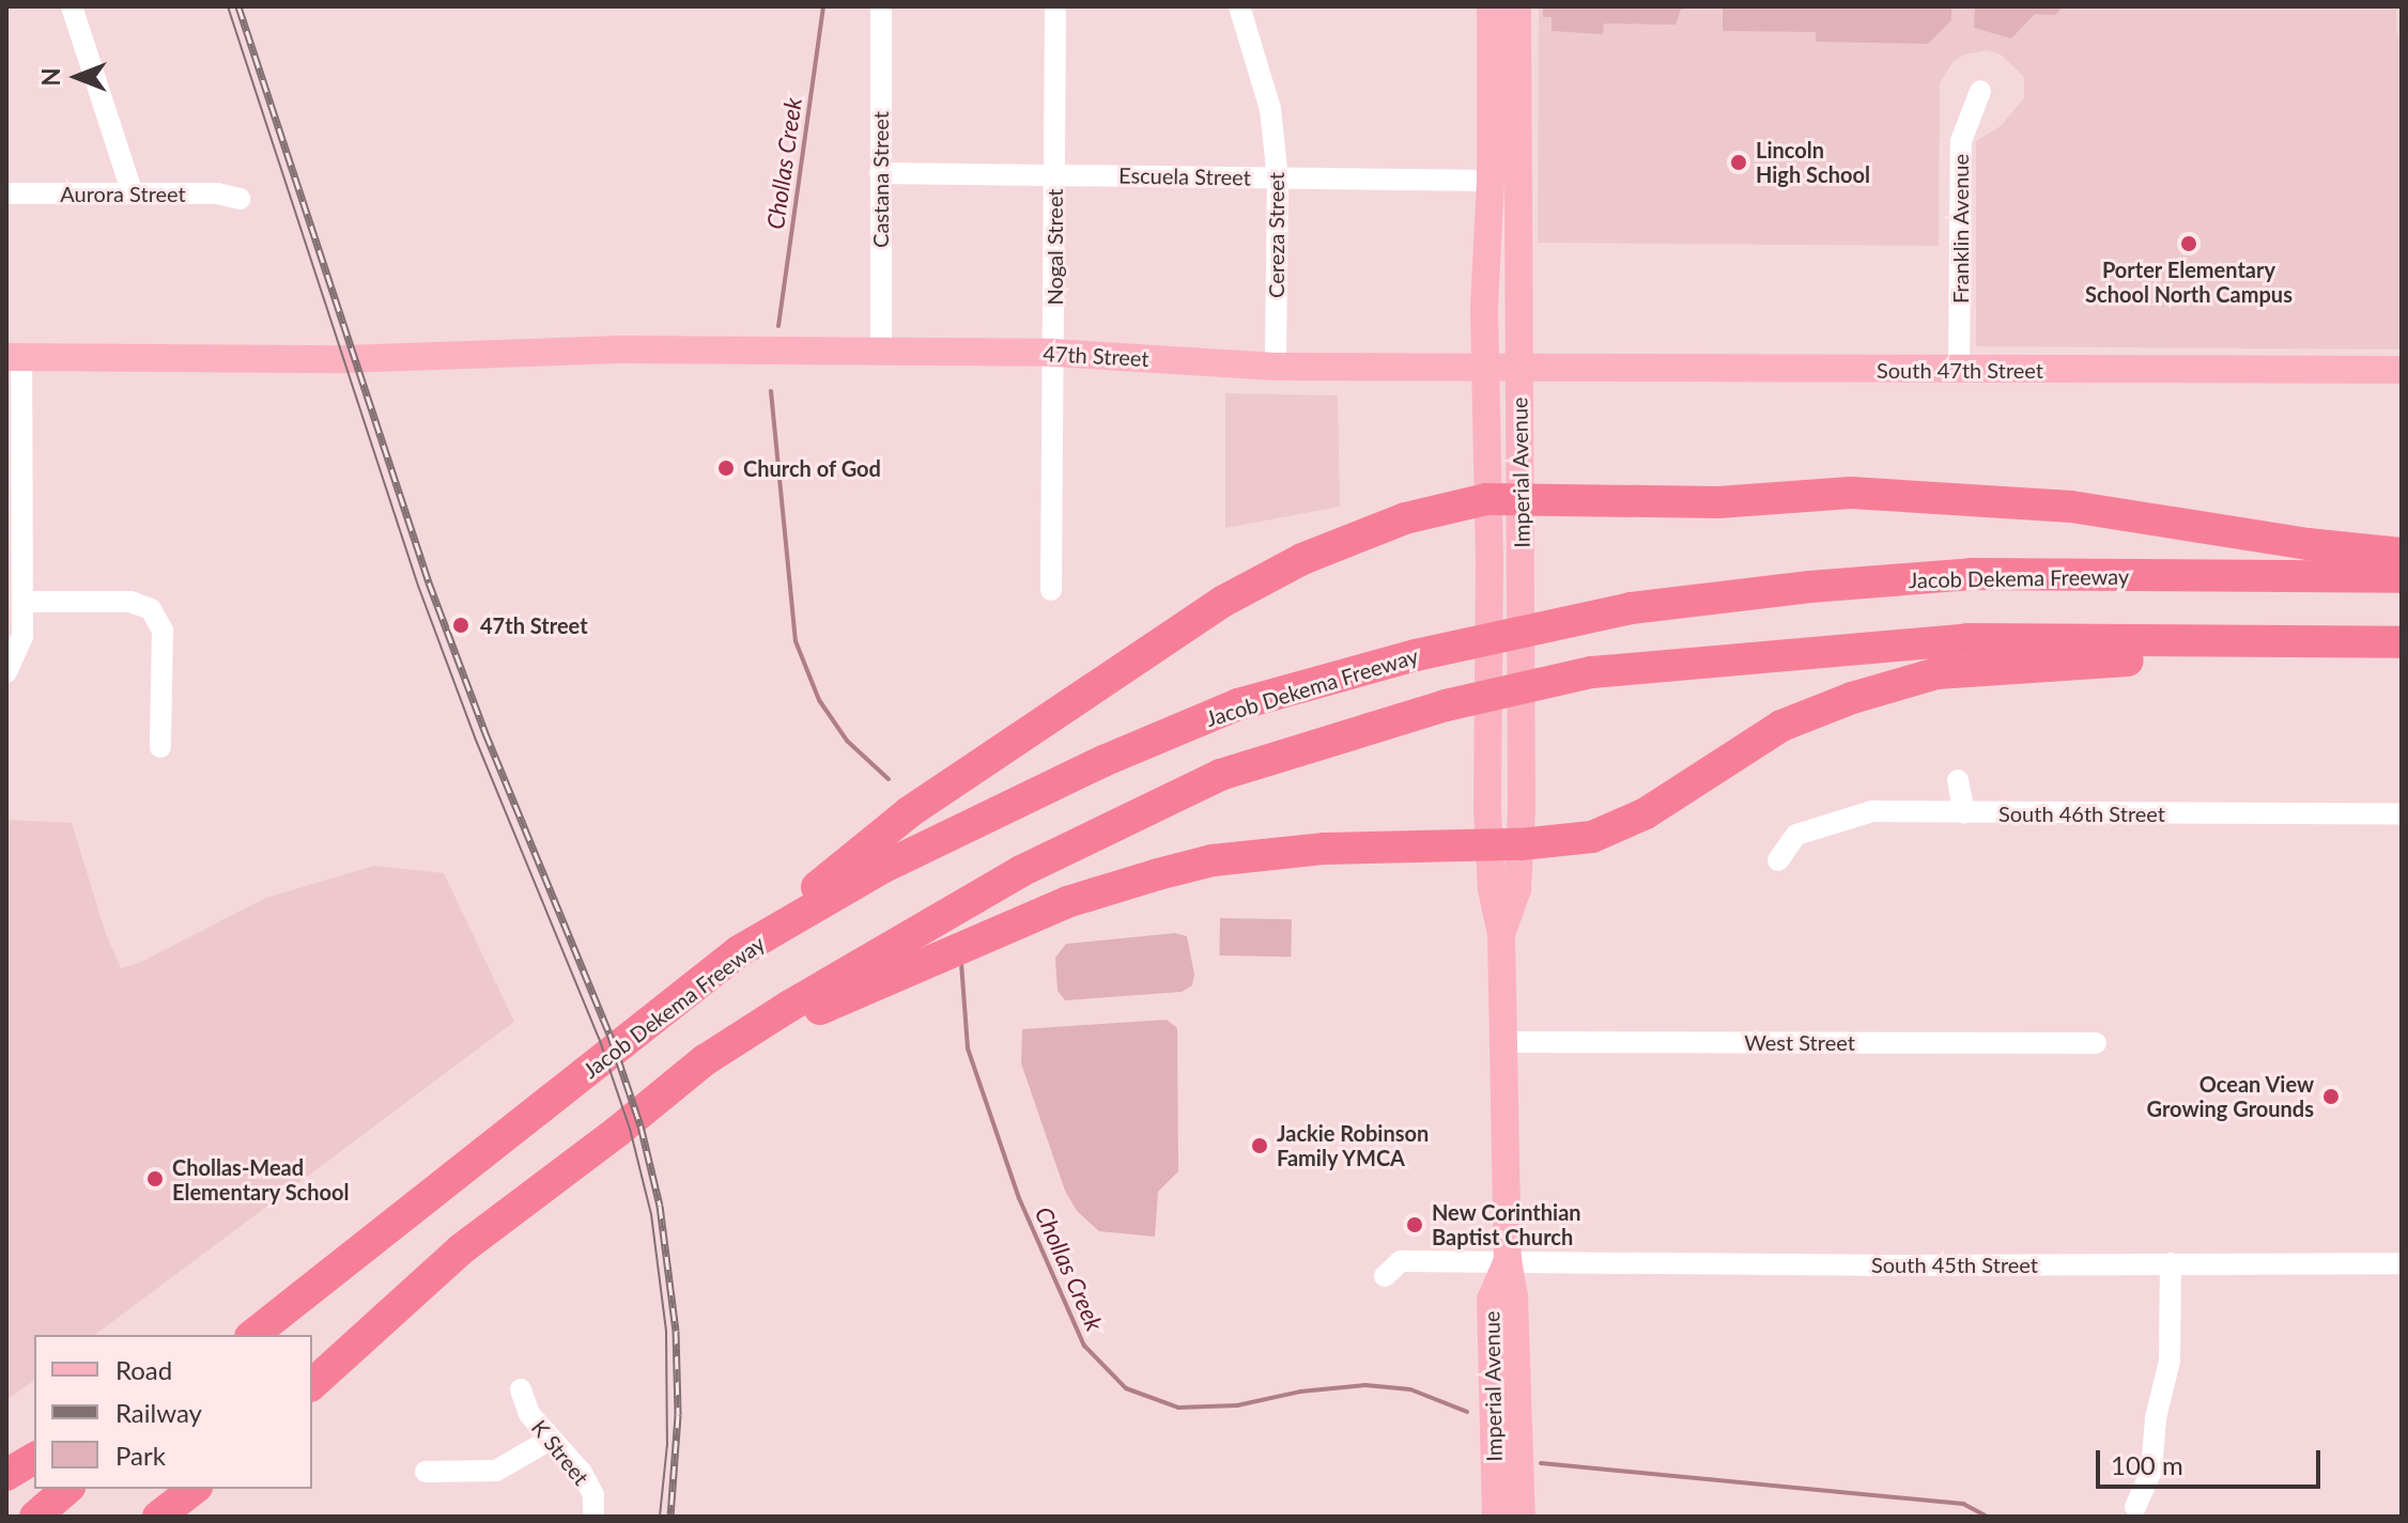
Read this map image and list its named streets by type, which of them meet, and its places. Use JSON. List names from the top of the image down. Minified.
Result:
{"streets":{"highway":["Jacob Dekema Freeway"],"main road":["47th Street","South 47th Street","Imperial Avenue"],"street":["Escuela Street","Castana Street","Aurora Street","Franklin Avenue","Cereza Street","Nogal Street","South 46th Street","West Street","South 45th Street","K Street"]},"crossings":[["Escuela Street","Castana Street"],["Escuela Street","Cereza Street"],["Escuela Street","Nogal Street"],["Escuela Street","Imperial Avenue"],["Castana Street","47th Street"],["Franklin Avenue","South 47th Street"],["Cereza Street","47th Street"],["Nogal Street","47th Street"],["47th Street","South 47th Street"],["47th Street","Imperial Avenue"],["South 47th Street","Imperial Avenue"],["Imperial Avenue","West Street"],["Imperial Avenue","South 45th Street"]],"water":["Chollas Creek"],"places":["Lincoln High School","Porter Elementary School North Campus","Church of God","47th Street","Ocean View Growing Grounds","Jackie Robinson Family YMCA","Chollas-Mead Elementary School","New Corinthian Baptist Church"],"legend":["Road","Railway","Park"],"scale_bar":"100 m","north":"left"}
